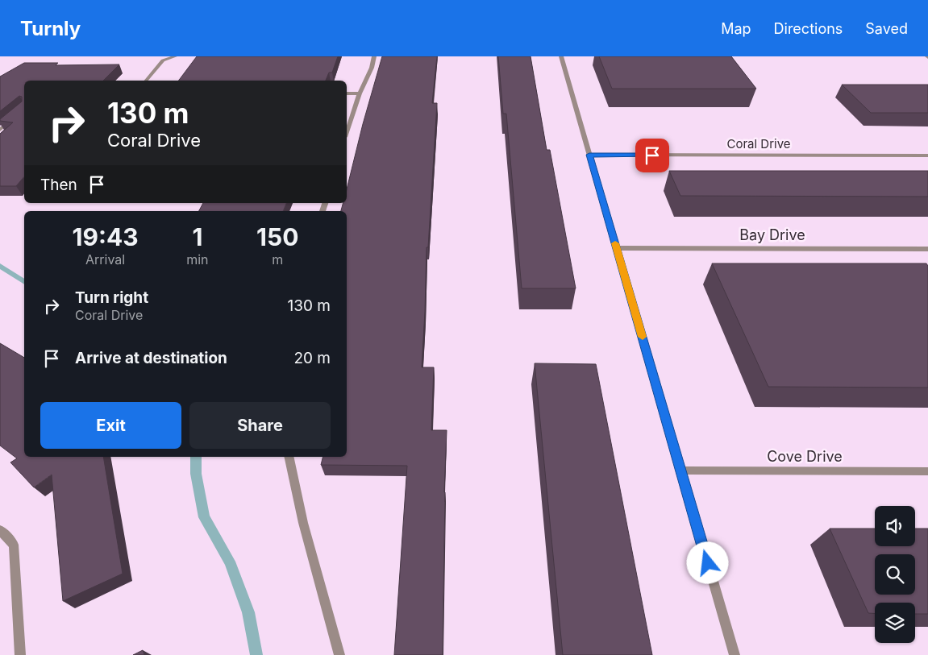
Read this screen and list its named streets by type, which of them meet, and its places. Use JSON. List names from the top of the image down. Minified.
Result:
{"streets":{"street":["Coral Drive","Bay Drive","Cove Drive"]},"page":{"header":"Turnly","nav":["Map","Directions","Saved"],"turn":["130 m","Coral Drive"],"then":"Then","eta":["19:43","Arrival","1","min","150","m"],"list":[{"name":"Turn right","note":"Coral Drive","value":"130 m"},{"name":"Arrive at destination","value":"20 m"}],"buttons":["Exit","Share"]}}
